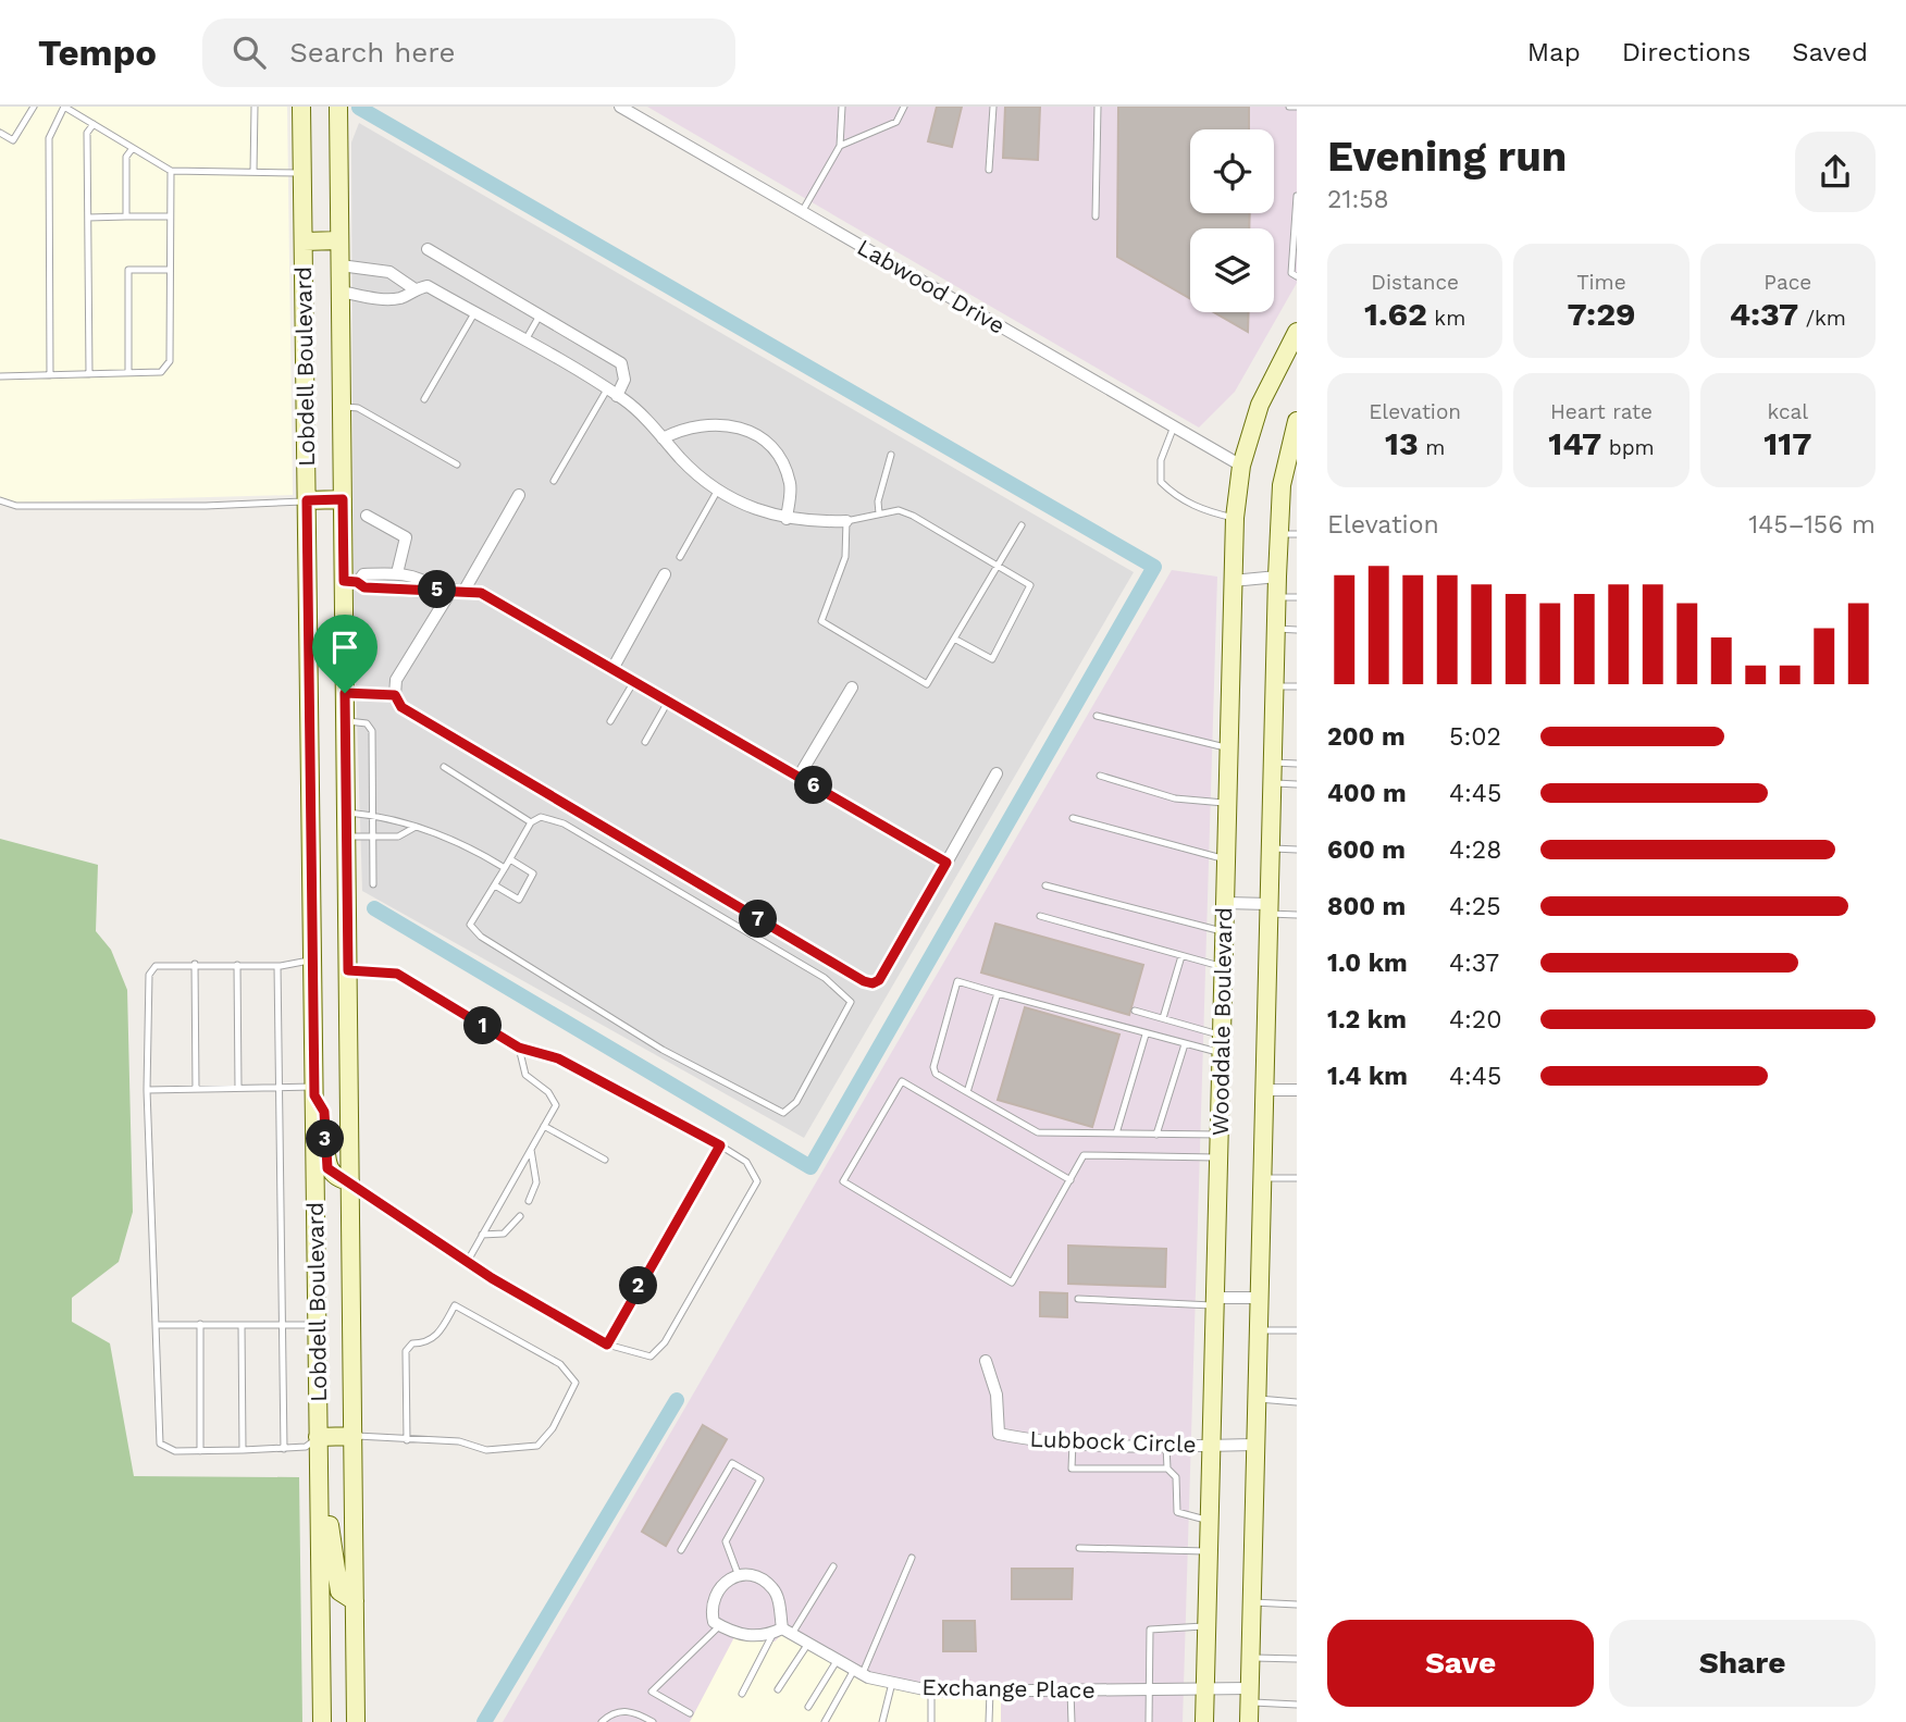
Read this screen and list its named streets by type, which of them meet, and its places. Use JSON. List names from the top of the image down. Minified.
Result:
{"streets":{"main road":["Lobdell Boulevard","Wooddale Boulevard"],"street":["Labwood Drive","Lubbock Circle","Exchange Place"]},"crossings":[["Labwood Drive","Wooddale Boulevard"],["Wooddale Boulevard","Lubbock Circle"],["Wooddale Boulevard","Exchange Place"]],"page":{"header":"Tempo","search":"Search here","nav":["Map","Directions","Saved"],"heading":["Evening run","21:58"],"stats":[["Distance","1.62 km"],["Time","7:29"],["Pace","4:37 /km"],["Elevation","13 m"],["Heart rate","147 bpm"],["kcal","117"]],"chart":["Elevation","145–156 m"],"pins":["5","6","7","1","3","2"],"list":[{"name":"200 m","note":"5:02"},{"name":"400 m","note":"4:45"},{"name":"600 m","note":"4:28"},{"name":"800 m","note":"4:25"},{"name":"1.0 km","note":"4:37"},{"name":"1.2 km","note":"4:20"},{"name":"1.4 km","note":"4:45"}],"buttons":["Save","Share"]}}
